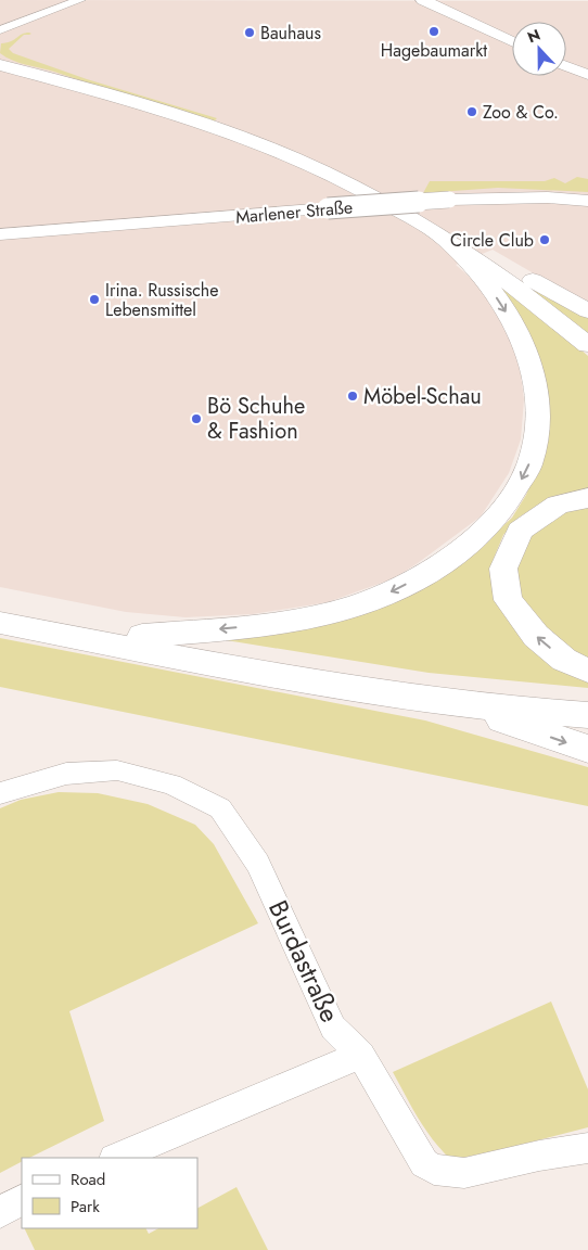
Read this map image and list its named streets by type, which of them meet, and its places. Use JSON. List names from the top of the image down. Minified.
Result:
{"streets":{"street":["Marlener Straße","Burdastraße"]},"places":["Hagebaumarkt","Bauhaus","Zoo & Co.","Circle Club","Irina. Russische Lebensmittel","Möbel-Schau","Bö Schuhe & Fashion"],"legend":["Road","Park"],"north":"top"}
